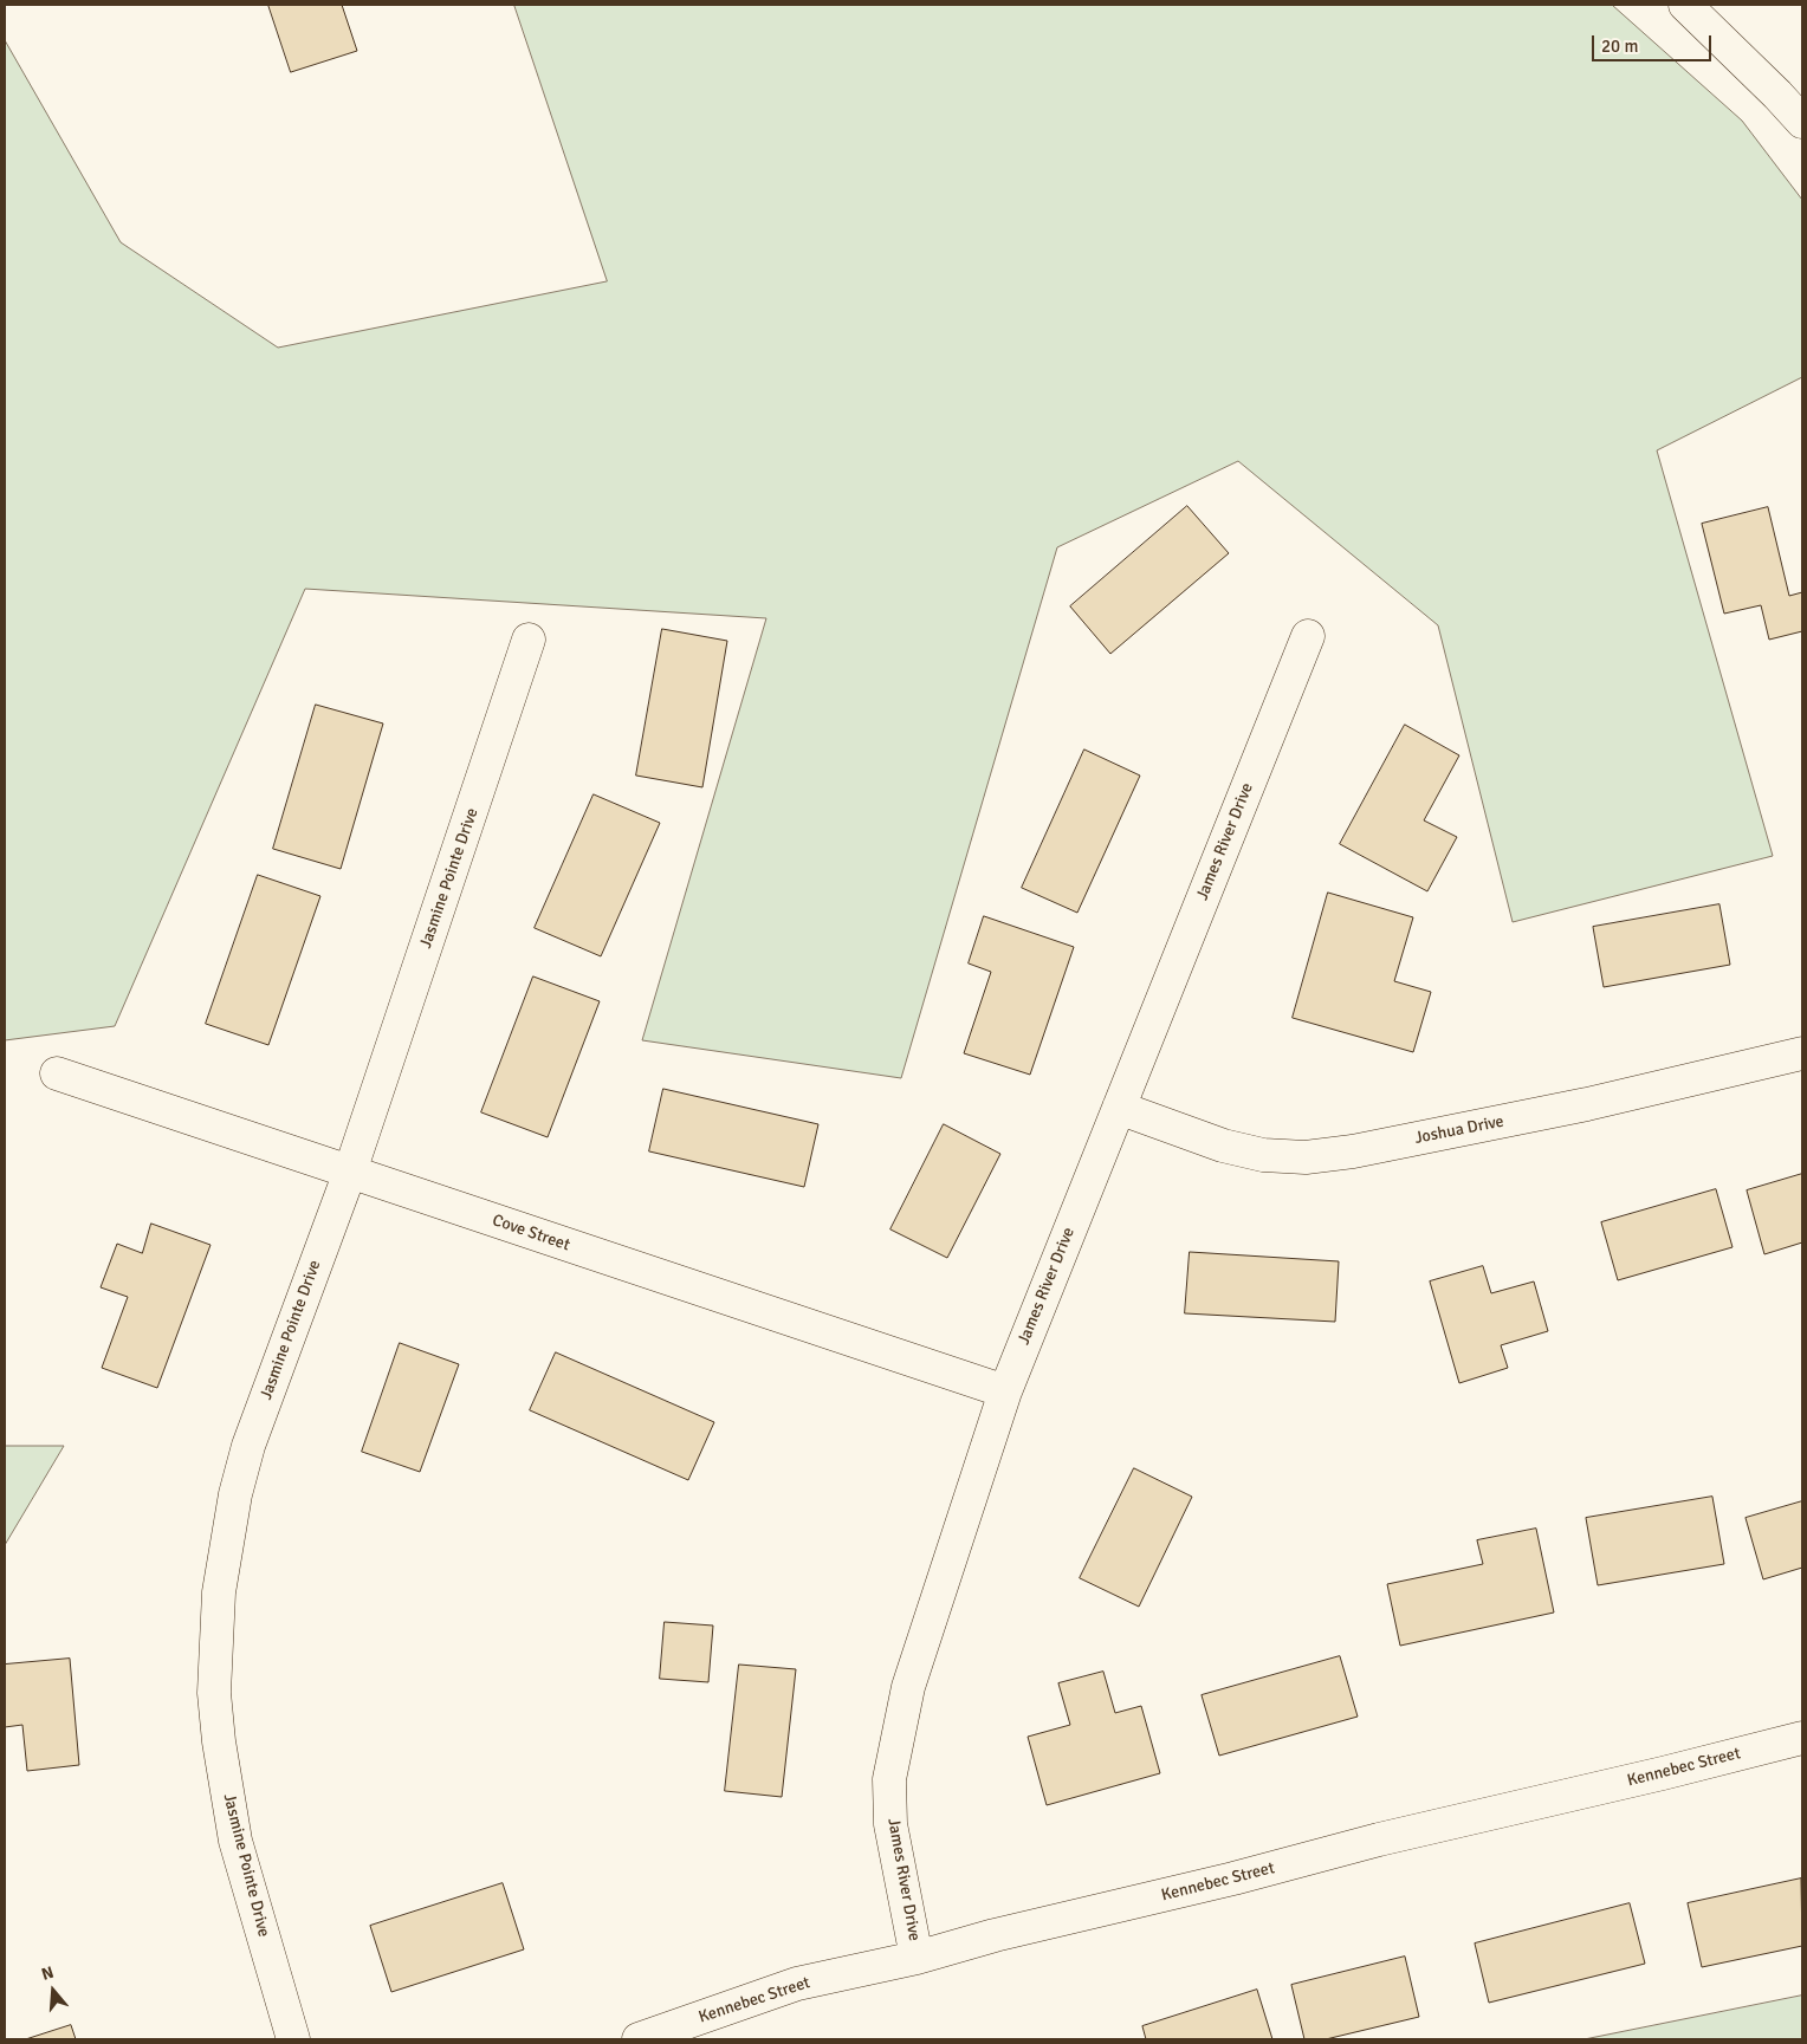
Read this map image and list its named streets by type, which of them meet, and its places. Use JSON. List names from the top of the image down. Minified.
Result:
{"streets":{"street":["James River Drive","Jasmine Pointe Drive","Joshua Drive","Cove Street","Kennebec Street"]},"crossings":[["James River Drive","Joshua Drive"],["James River Drive","Cove Street"],["James River Drive","Kennebec Street"],["Jasmine Pointe Drive","Cove Street"]],"scale_bar":"20 m","north":"top"}
